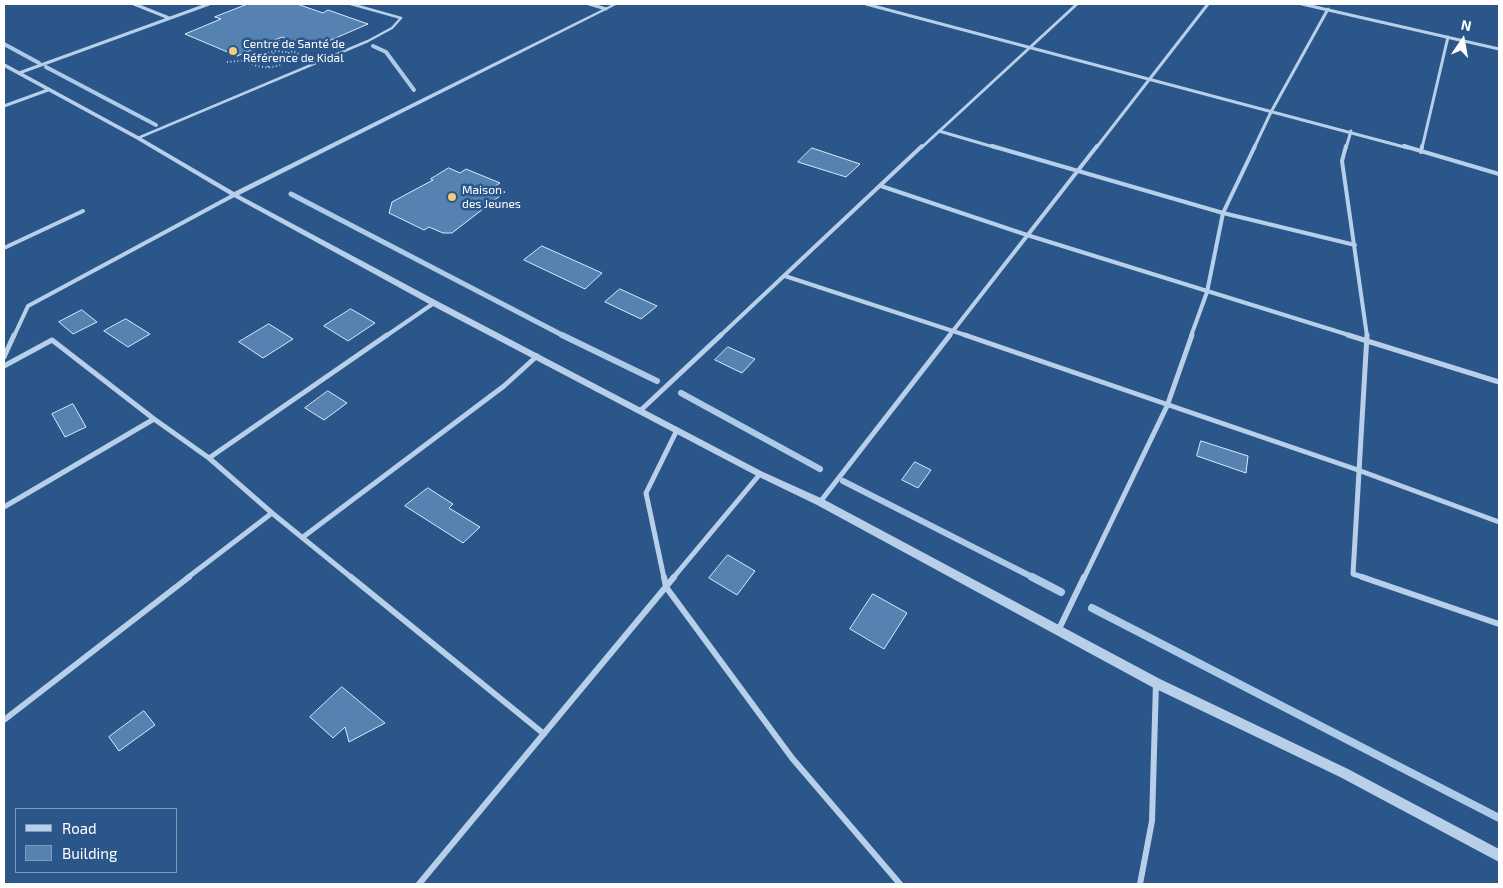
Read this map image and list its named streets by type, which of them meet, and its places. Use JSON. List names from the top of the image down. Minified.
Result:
{"places":["Centre de Santé de Référence de Kidal","Maison des Jeunes"],"legend":["Road","Building"],"north":"top"}
